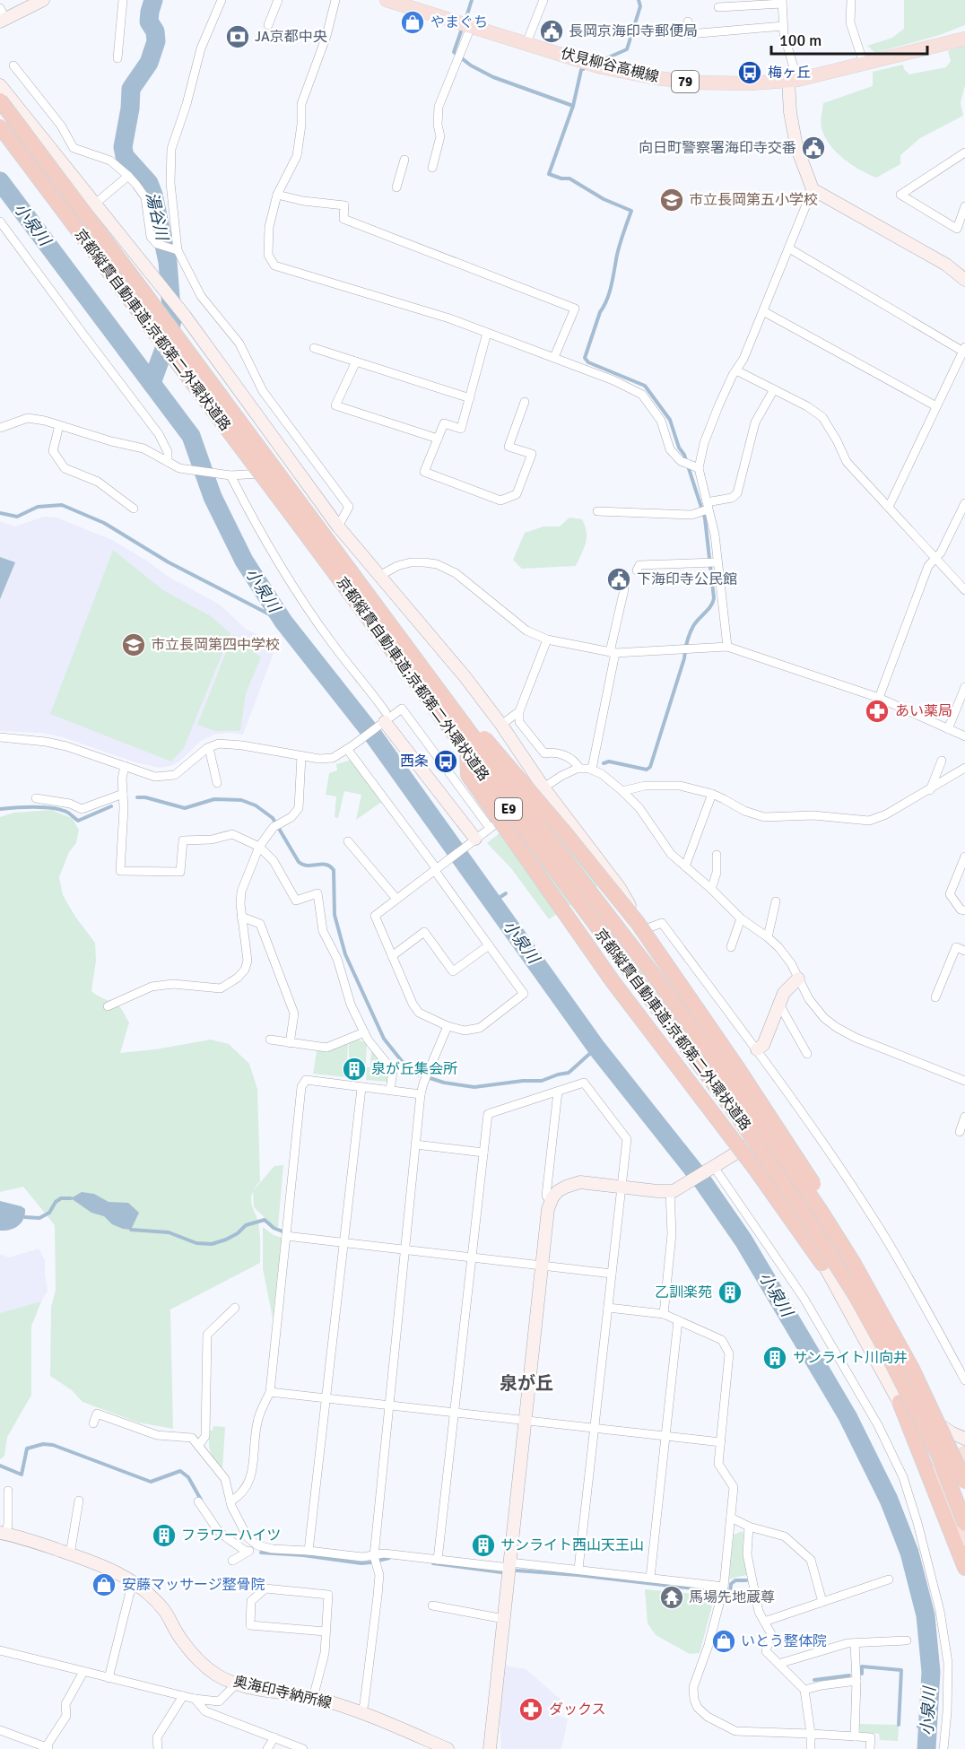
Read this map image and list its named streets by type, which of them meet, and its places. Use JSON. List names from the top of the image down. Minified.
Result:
{"streets":{"highway":["京都縦貫自動車道;京都第二外環状道路","E9"],"main road":["伏見柳谷高槻線","79"],"street":["奥海印寺納所線"]},"districts":["泉が丘"],"water":["湯谷川","小泉川"],"places":{"shop":["やまぐち","安藤マッサージ整骨院","いとう整体院"],"public building":["長岡京海印寺郵便局","向日町警察署海印寺交番","下海印寺公民館"],"bank":["JA京都中央"],"bus stop":["梅ヶ丘","西条"],"school or university":["市立長岡第五小学校","市立長岡第四中学校"],"pharmacy":["あい薬局","ダックス"],"building":["泉が丘集会所","乙訓楽苑","サンライト川向井","フラワーハイツ","サンライト西山天王山"],"temple":["馬場先地蔵尊"]},"scale_bar":"100 m"}
